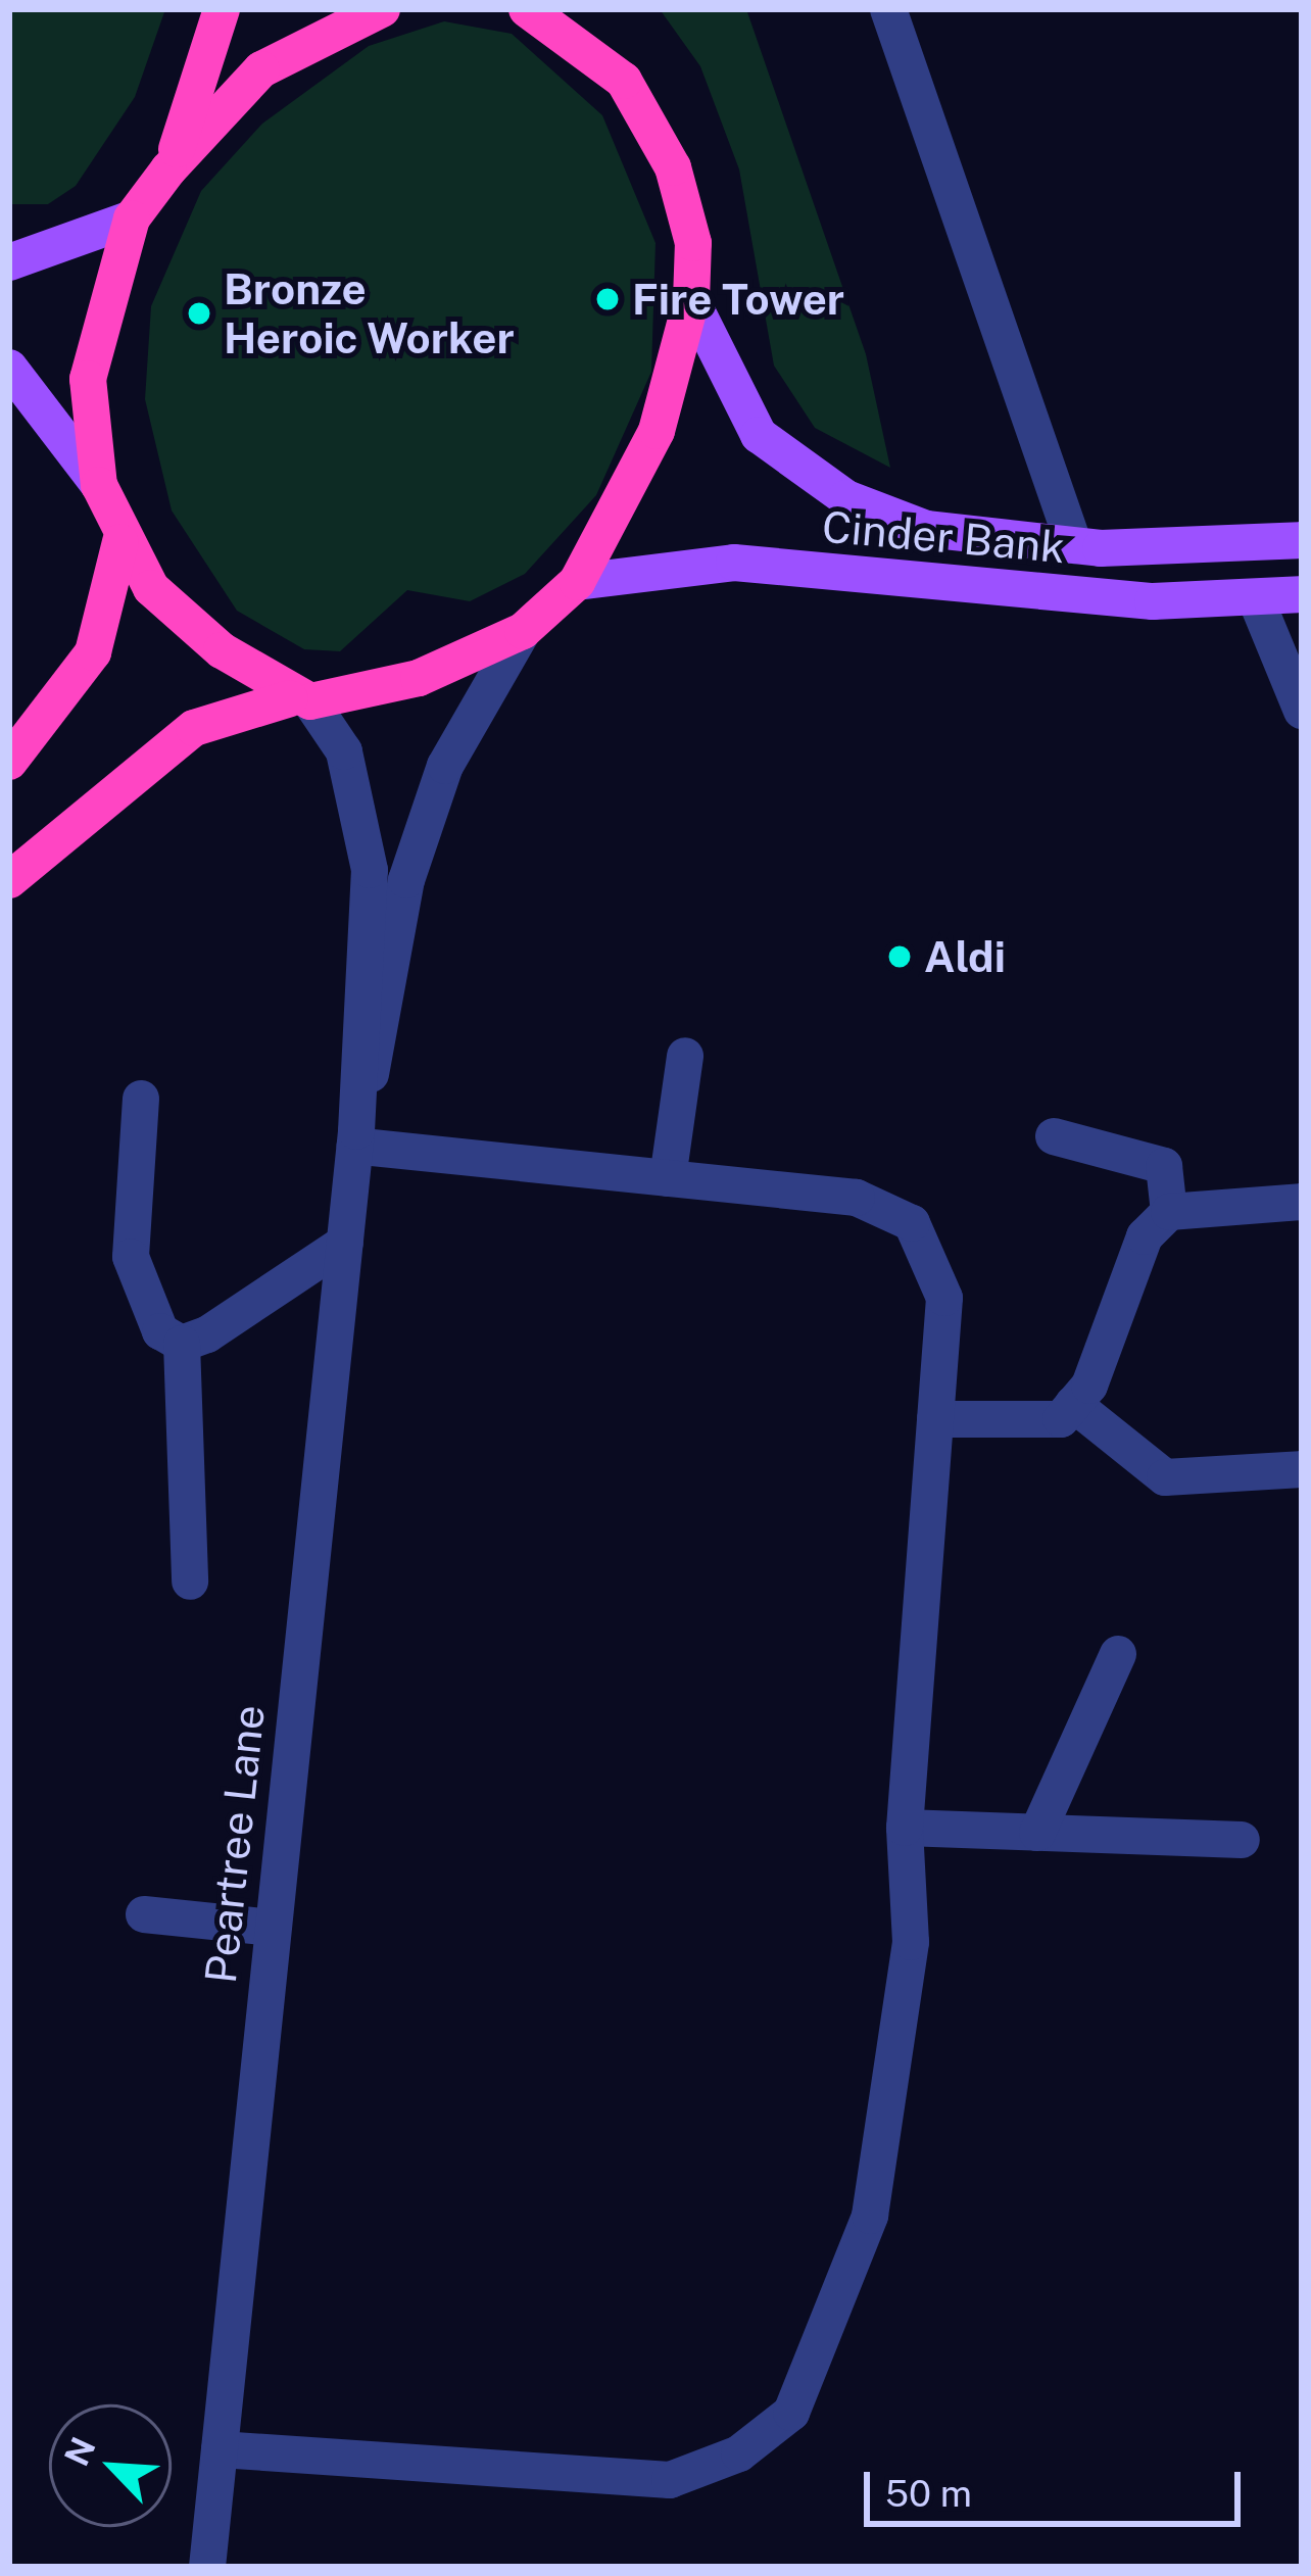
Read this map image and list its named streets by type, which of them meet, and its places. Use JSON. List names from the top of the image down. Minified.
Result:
{"streets":{"main road":["Cinder Bank"],"street":["Peartree Lane"]},"places":["Fire Tower","Bronze Heroic Worker","Aldi"],"scale_bar":"50 m","north":"top left"}
